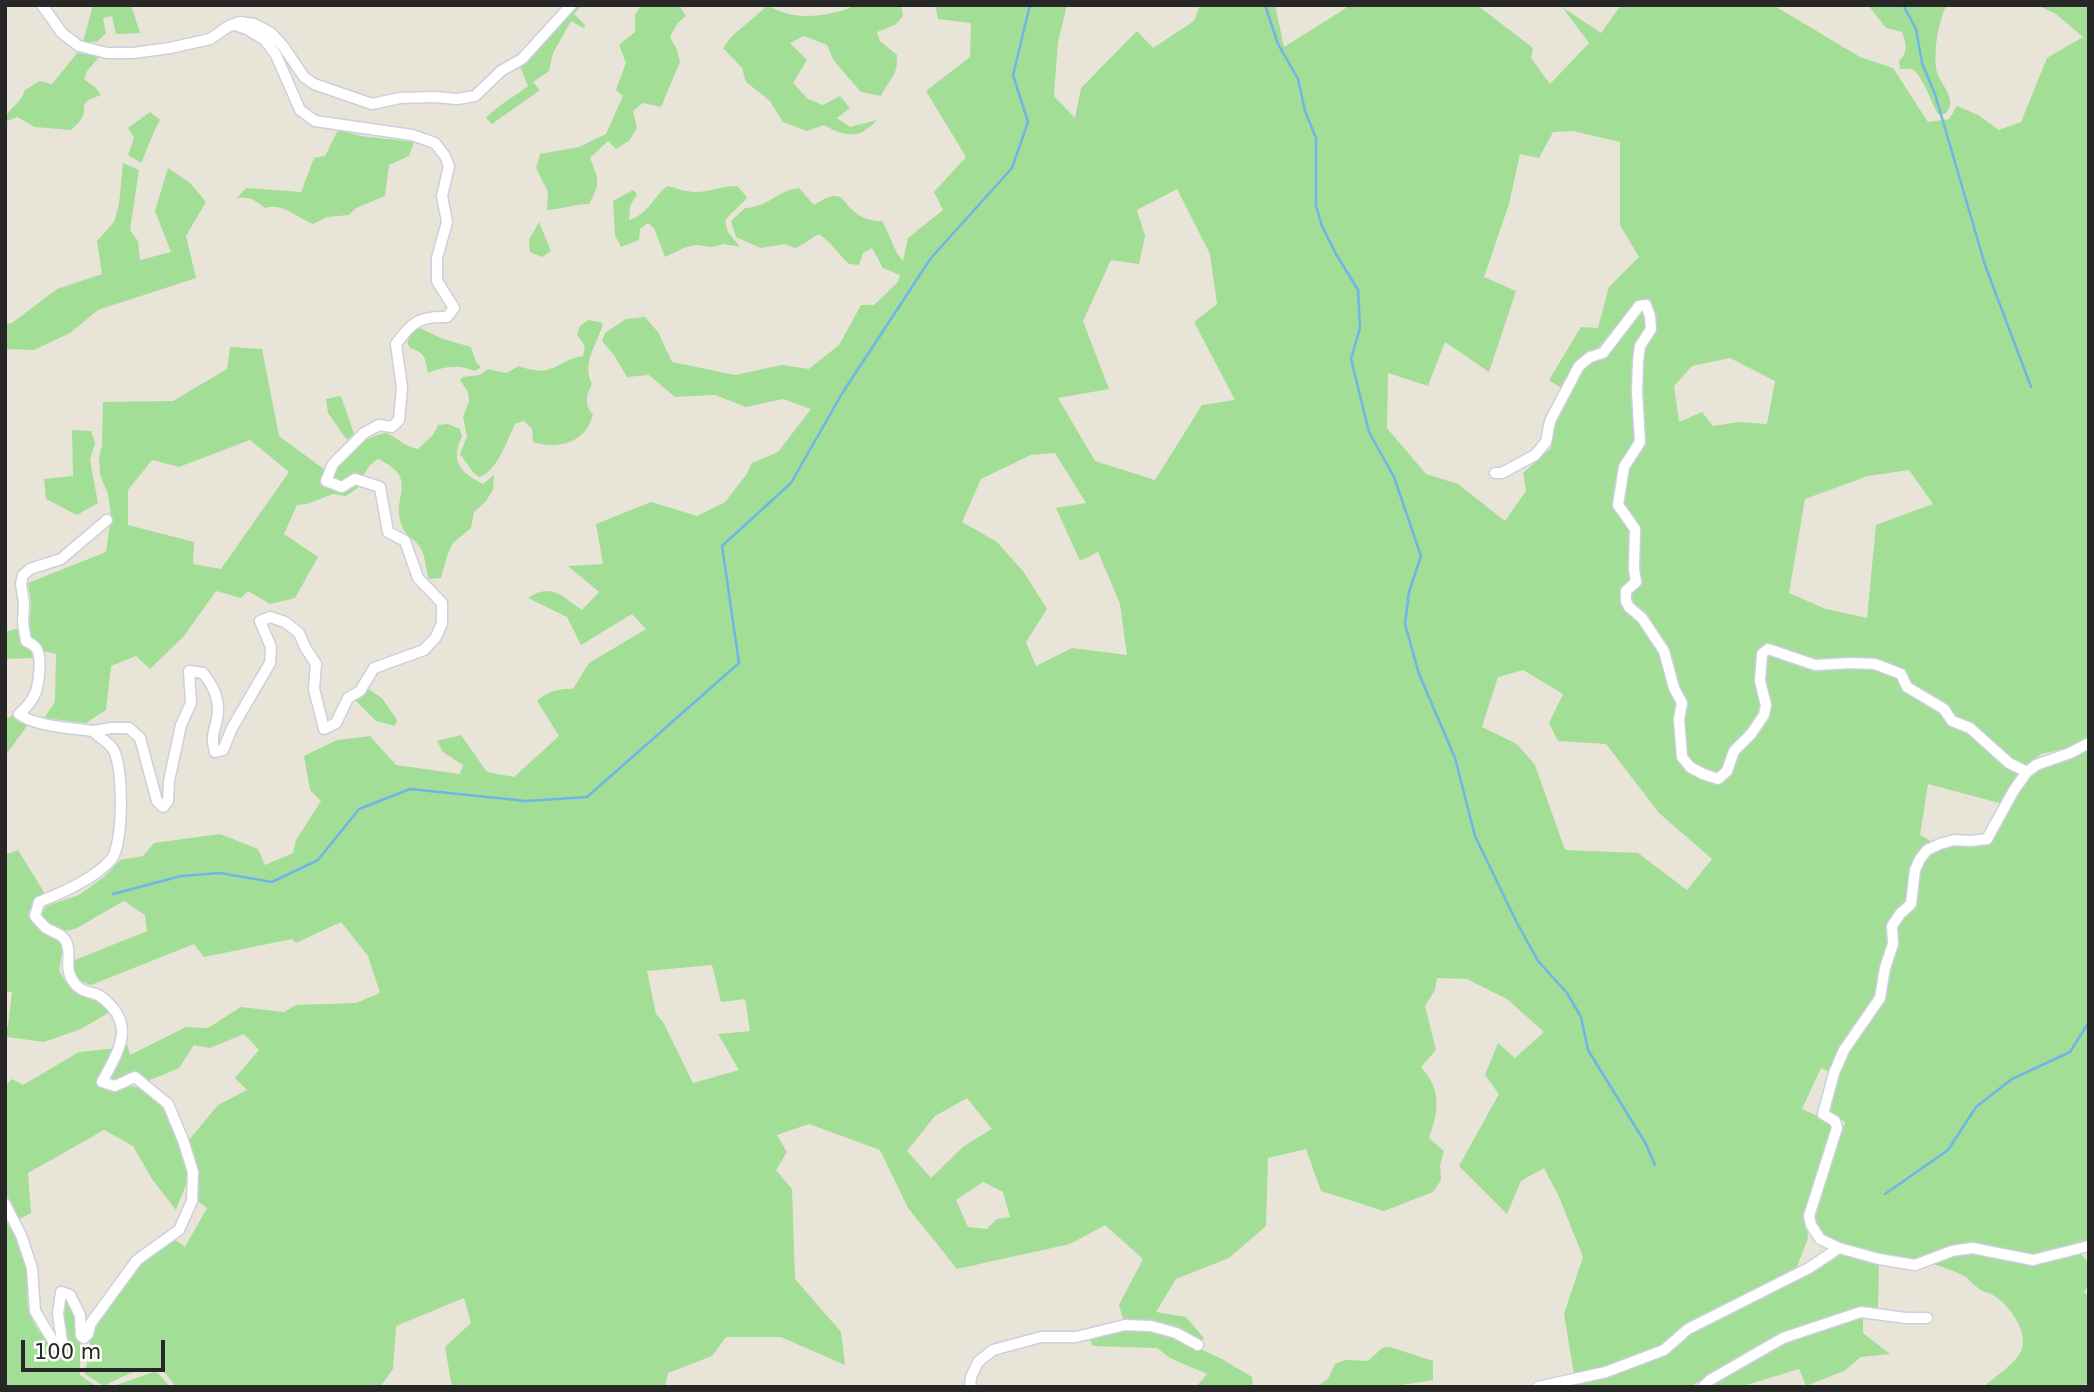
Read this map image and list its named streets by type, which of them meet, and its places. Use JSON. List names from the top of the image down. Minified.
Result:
{"scale_bar":"100 m"}
